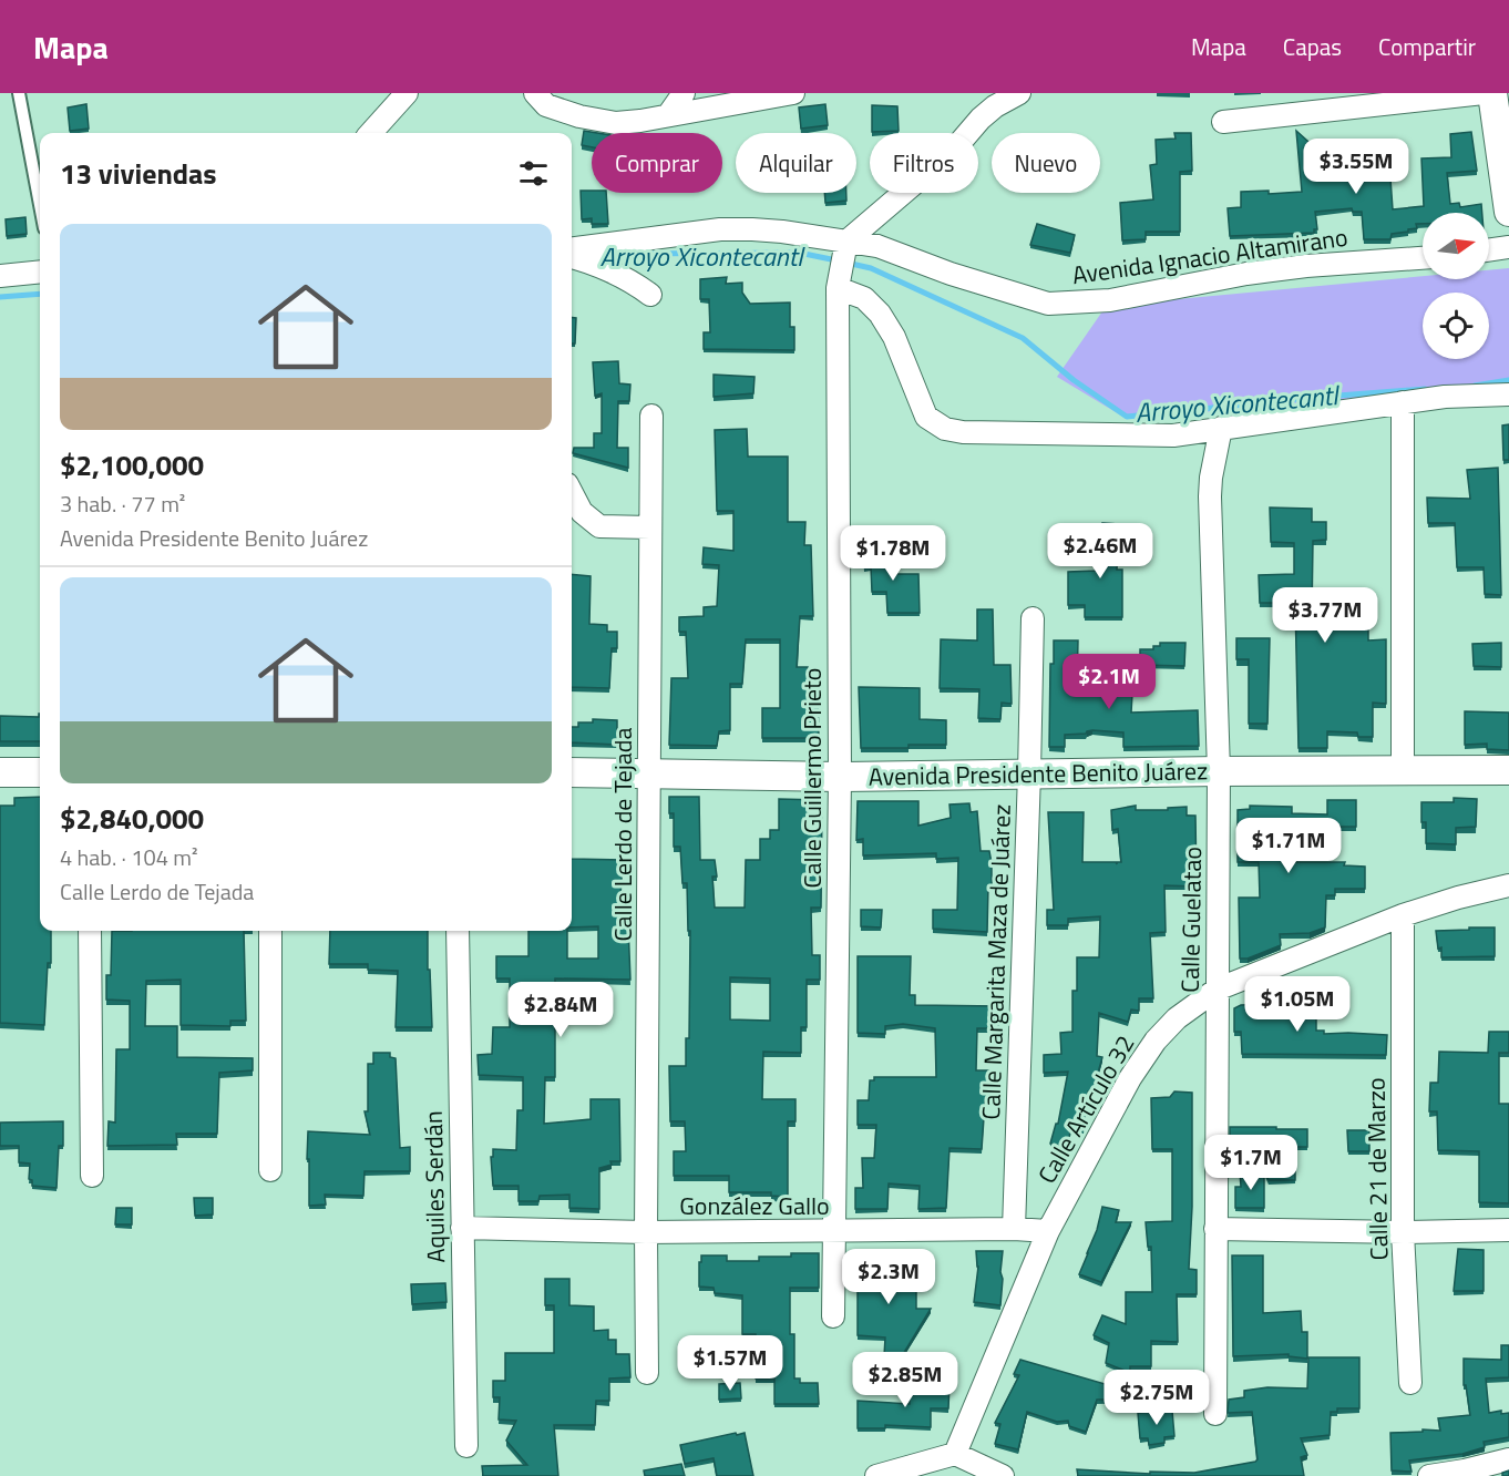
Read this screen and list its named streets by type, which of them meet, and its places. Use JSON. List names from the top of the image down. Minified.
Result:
{"streets":{"street":["Avenida Ignacio Altamirano","Avenida Presidente Benito Juárez","Calle Guillermo Prieto","Calle Lerdo de Tejada","Calle Guelatao","Calle Margarita Maza de Juárez","Calle Artículo 32","Calle 21 de Marzo","Aquiles Serdán","González Gallo"]},"crossings":[["Avenida Ignacio Altamirano","Calle Guillermo Prieto"],["Avenida Presidente Benito Juárez","Calle Guillermo Prieto"],["Avenida Presidente Benito Juárez","Calle Lerdo de Tejada"],["Avenida Presidente Benito Juárez","Calle Guelatao"],["Avenida Presidente Benito Juárez","Calle Margarita Maza de Juárez"],["Calle Guillermo Prieto","González Gallo"],["Calle Lerdo de Tejada","González Gallo"],["Calle Guelatao","Calle Artículo 32"],["Calle Margarita Maza de Juárez","González Gallo"],["Calle Artículo 32","Calle 21 de Marzo"],["Calle Artículo 32","González Gallo"],["Aquiles Serdán","González Gallo"]],"water":["Arroyo Xicontecantl"],"north":"right","page":{"header":"Mapa","nav":["Mapa","Capas","Compartir"],"chip":["Comprar","Alquilar","Filtros","Nuevo"],"heading":"13 viviendas","price":["$3.55M","$2.46M","$1.78M","$3.77M","$2.1M","$1.71M","$1.05M","$2.84M","$1.7M","$2.3M","$1.57M","$2.85M","$2.75M"],"list":[{"name":"$2,100,000","note":"3 hab. · 77 m² · Avenida Presidente Benito Juárez"},{"name":"$2,840,000","note":"4 hab. · 104 m² · Calle Lerdo de Tejada"}]}}
